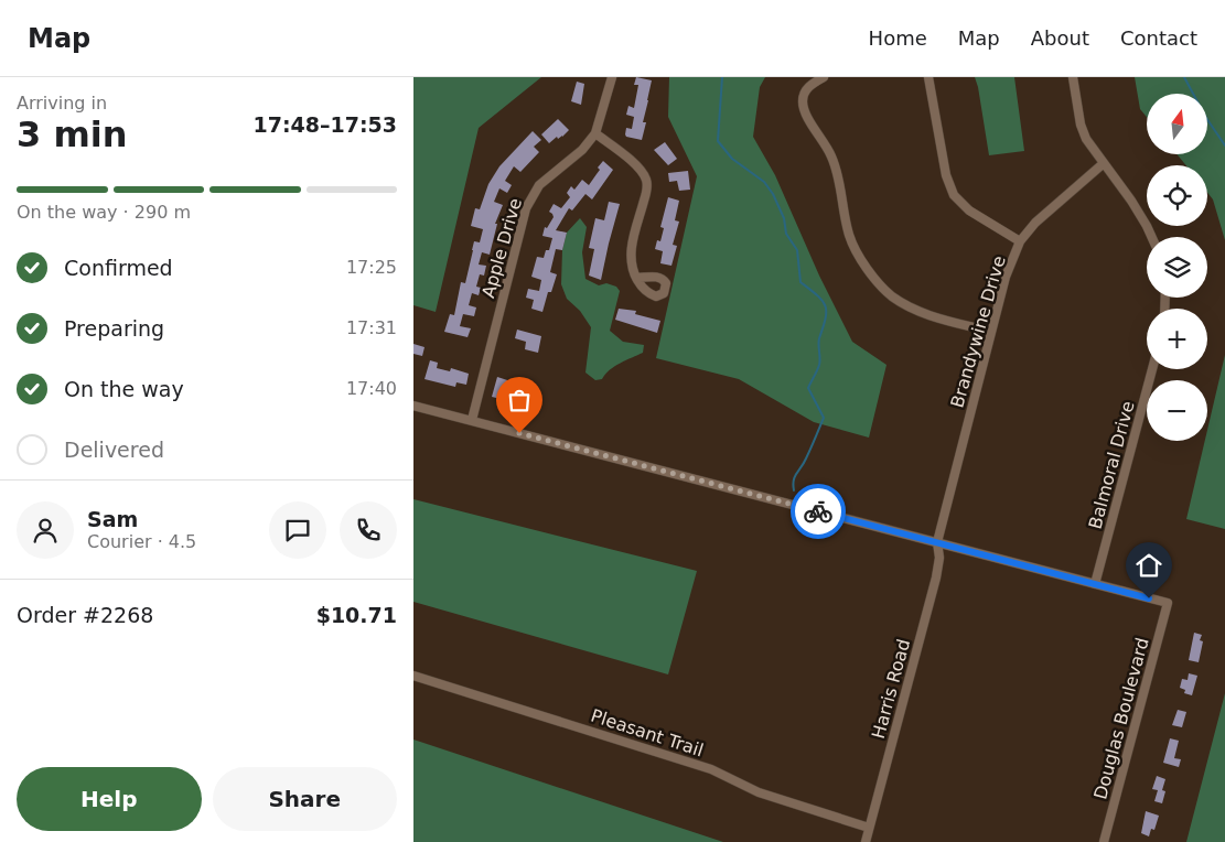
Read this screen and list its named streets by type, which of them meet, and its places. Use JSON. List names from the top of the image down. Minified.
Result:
{"streets":{"street":["Apple Drive","Brandywine Drive","Balmoral Drive","Harris Road","Douglas Boulevard","Pleasant Trail"]},"crossings":[["Brandywine Drive","Harris Road"],["Balmoral Drive","Douglas Boulevard"],["Harris Road","Pleasant Trail"]],"north":"top","page":{"header":"Map","nav":["Home","Map","About","Contact"],"heading":["3 min","Arriving in","17:48–17:53"],"panel":["Sam","Courier · 4.5","Order #2268","$10.71"],"map_buttons":["+","−"],"bar":"On the way · 290 m","list":[["Confirmed","17:25"],["Preparing","17:31"],["On the way","17:40"],"Delivered"],"buttons":["Help","Share"]}}
